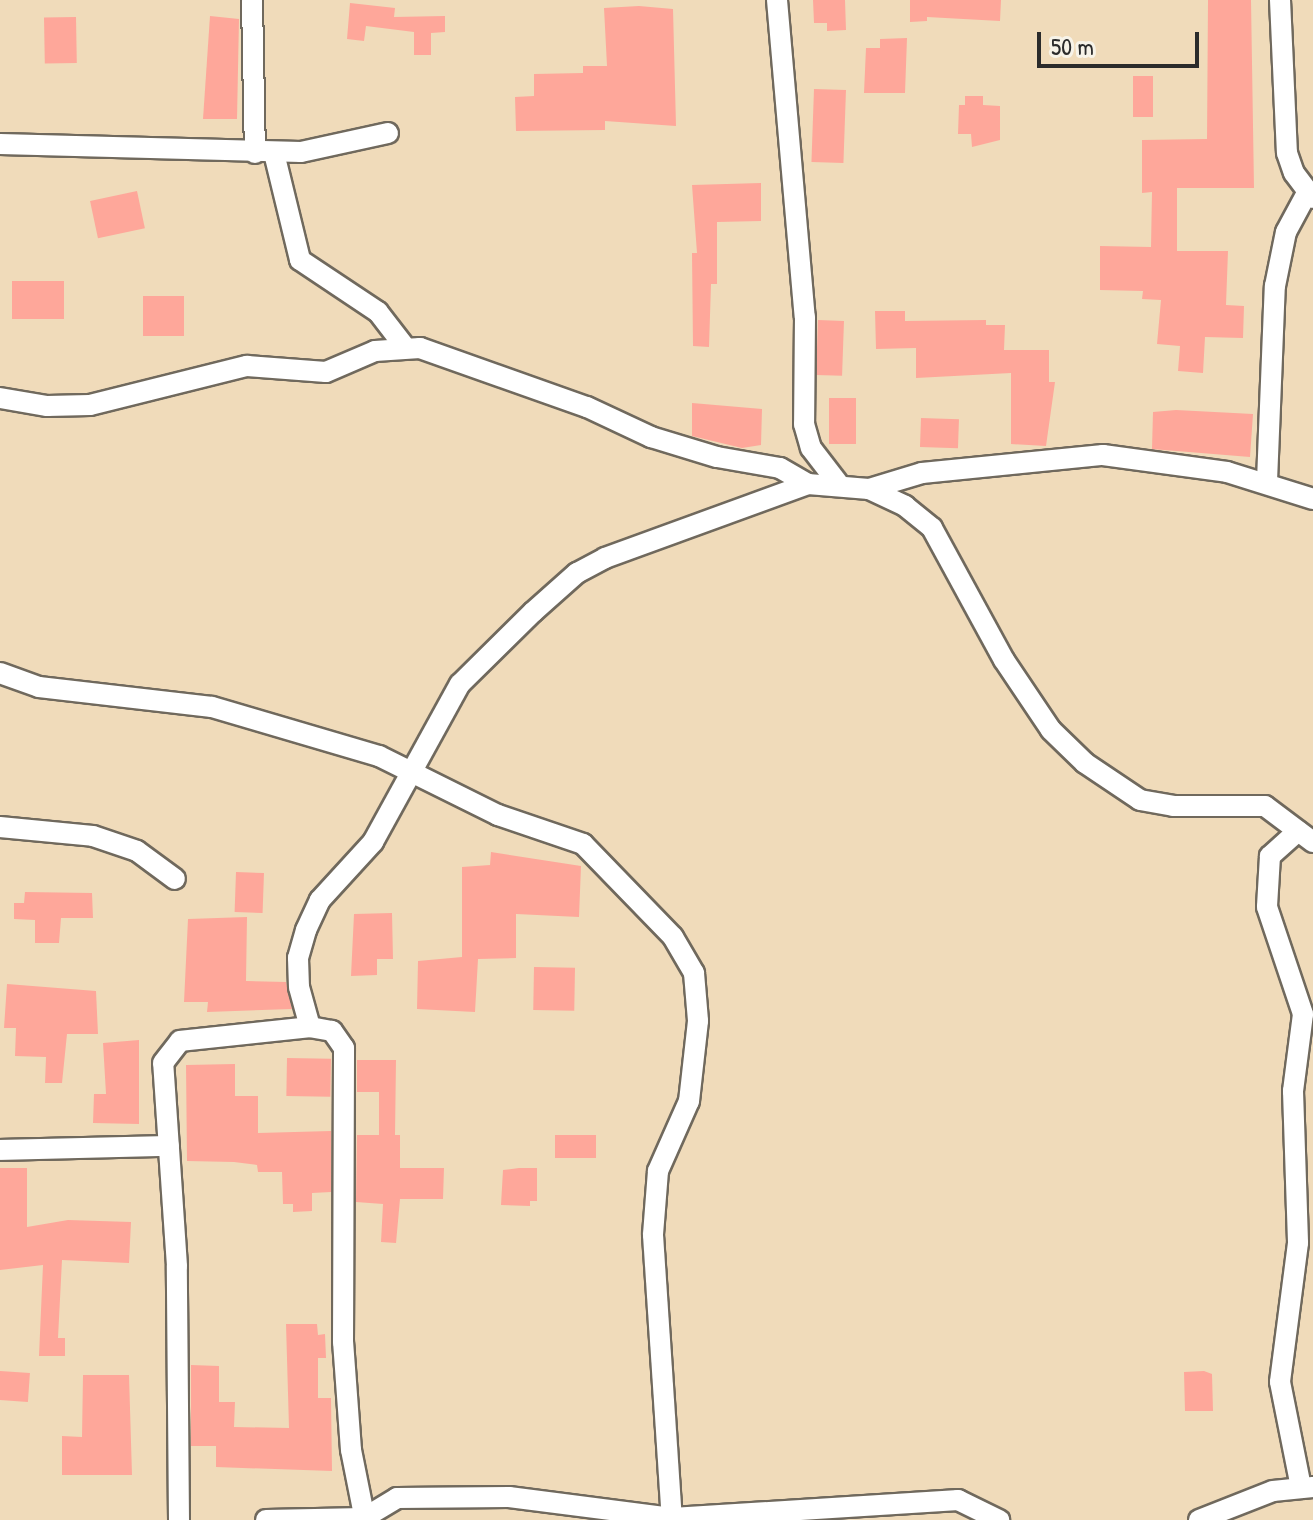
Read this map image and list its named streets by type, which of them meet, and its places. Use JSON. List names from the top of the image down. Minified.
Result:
{"scale_bar":"50 m"}
